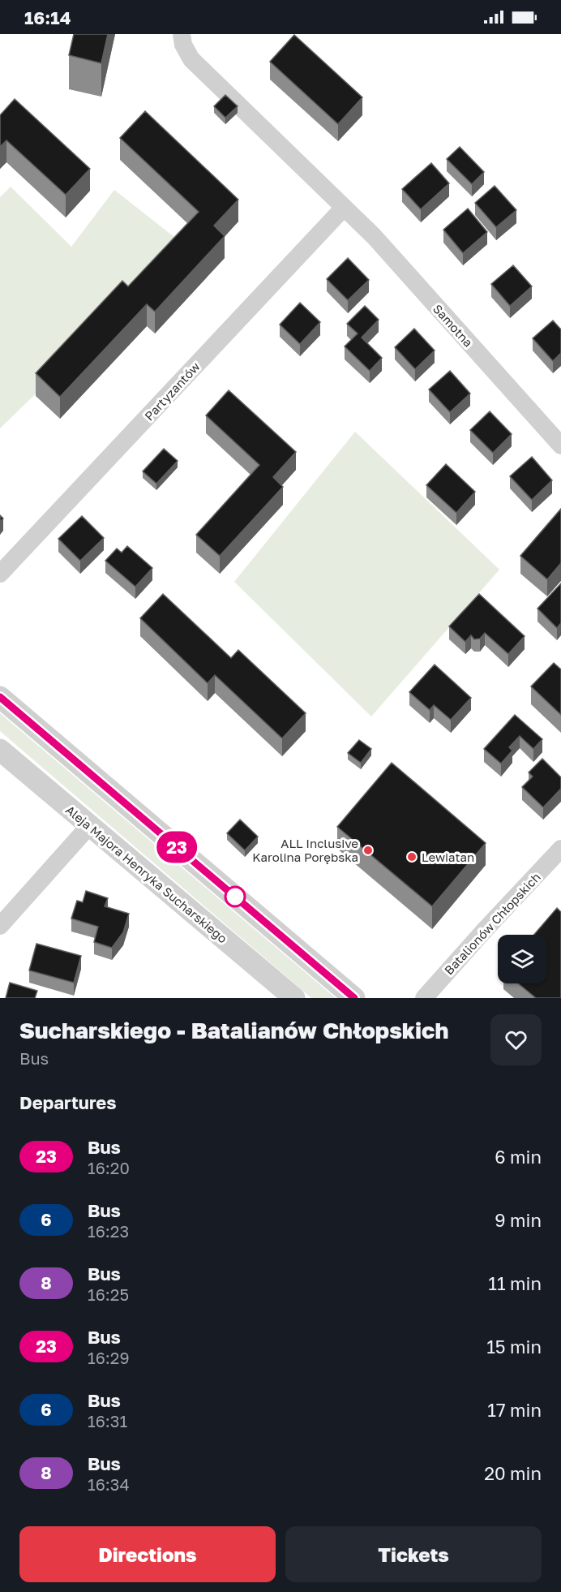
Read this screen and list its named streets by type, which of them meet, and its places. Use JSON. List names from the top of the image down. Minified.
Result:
{"streets":{"street":["Samotna","Partyzantów","Aleja Majora Henryka Sucharskiego","Batalionów Chłopskich"]},"crossings":[["Samotna","Partyzantów"]],"places":["ALL Inclusive Karolina Porębska","Lewiatan"],"lines":["bus line 23"],"page":{"status":"16:14","on_map":"23","heading":[["Sucharskiego - Batalianów Chłopskich","Bus"],"Departures"],"list":[{"mark":"23","name":"Bus","note":"16:20","value":"6 min"},{"mark":"6","name":"Bus","note":"16:23","value":"9 min"},{"mark":"8","name":"Bus","note":"16:25","value":"11 min"},{"mark":"23","name":"Bus","note":"16:29","value":"15 min"},{"mark":"6","name":"Bus","note":"16:31","value":"17 min"},{"mark":"8","name":"Bus","note":"16:34","value":"20 min"}],"buttons":["Directions","Tickets"]}}
